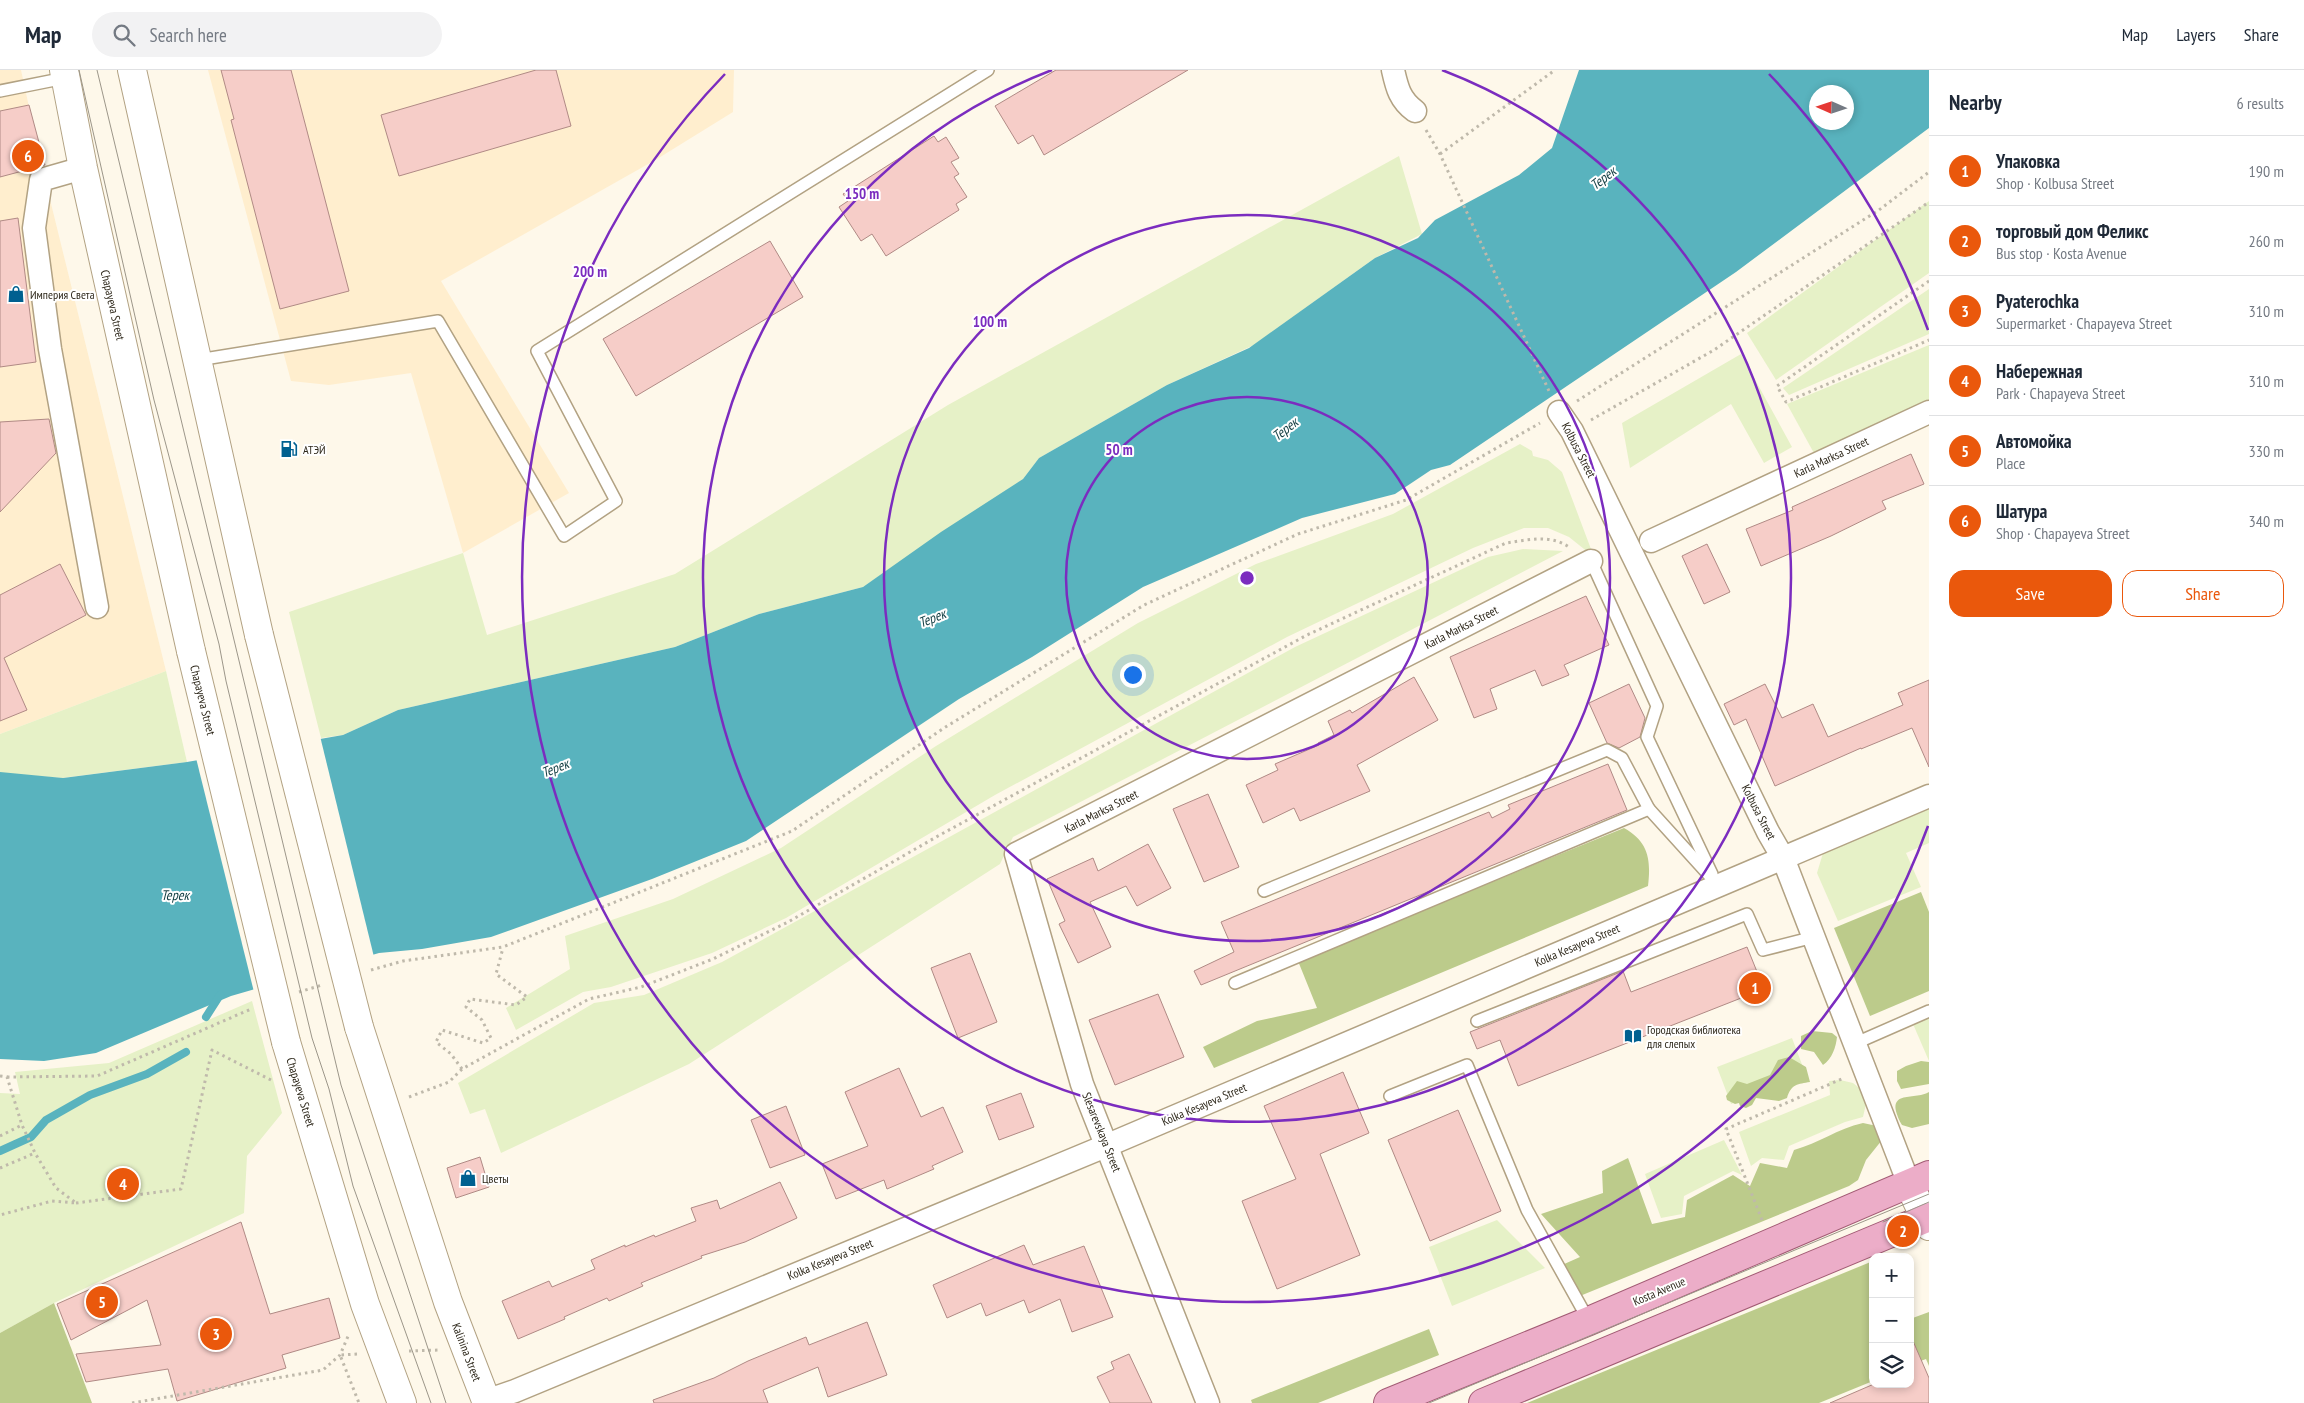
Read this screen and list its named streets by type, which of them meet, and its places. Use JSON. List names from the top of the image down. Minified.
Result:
{"streets":{"main road":["Chapayeva Street","Kolbusa Street","Kosta Avenue"],"street":["Karla Marksa Street","Kolka Kesayeva Street","Slesarevskaya Street"]},"crossings":[["Kolbusa Street","Kolka Kesayeva Street"],["Kolbusa Street","Kosta Avenue"],["Karla Marksa Street","Slesarevskaya Street"],["Kolka Kesayeva Street","Slesarevskaya Street"]],"water":["Терек"],"places":{"shop":["Империя Света","Цветы"],"fuel station":["АТЭЙ"],"library":["Городская библиотека для слепых"]},"north":"left","page":{"header":"Map","search":"Search here","nav":["Map","Layers","Share"],"heading":["Nearby","6 results"],"list":[{"mark":"1","name":"Упаковка","note":"Shop · Kolbusa Street","value":"190 m"},{"mark":"2","name":"торговый дом Феликс","note":"Bus stop · Kosta Avenue","value":"260 m"},{"mark":"3","name":"Pyaterochka","note":"Supermarket · Chapayeva Street","value":"310 m"},{"mark":"4","name":"Набережная","note":"Park · Chapayeva Street","value":"310 m"},{"mark":"5","name":"Автомойка","note":"Place","value":"330 m"},{"mark":"6","name":"Шатура","note":"Shop · Chapayeva Street","value":"340 m"}],"pins":["6","1","4","2","5","3"],"buttons":["Save","Share"],"map_buttons":["+","−"]},"rings":["150 m","200 m","100 m","50 m"]}
